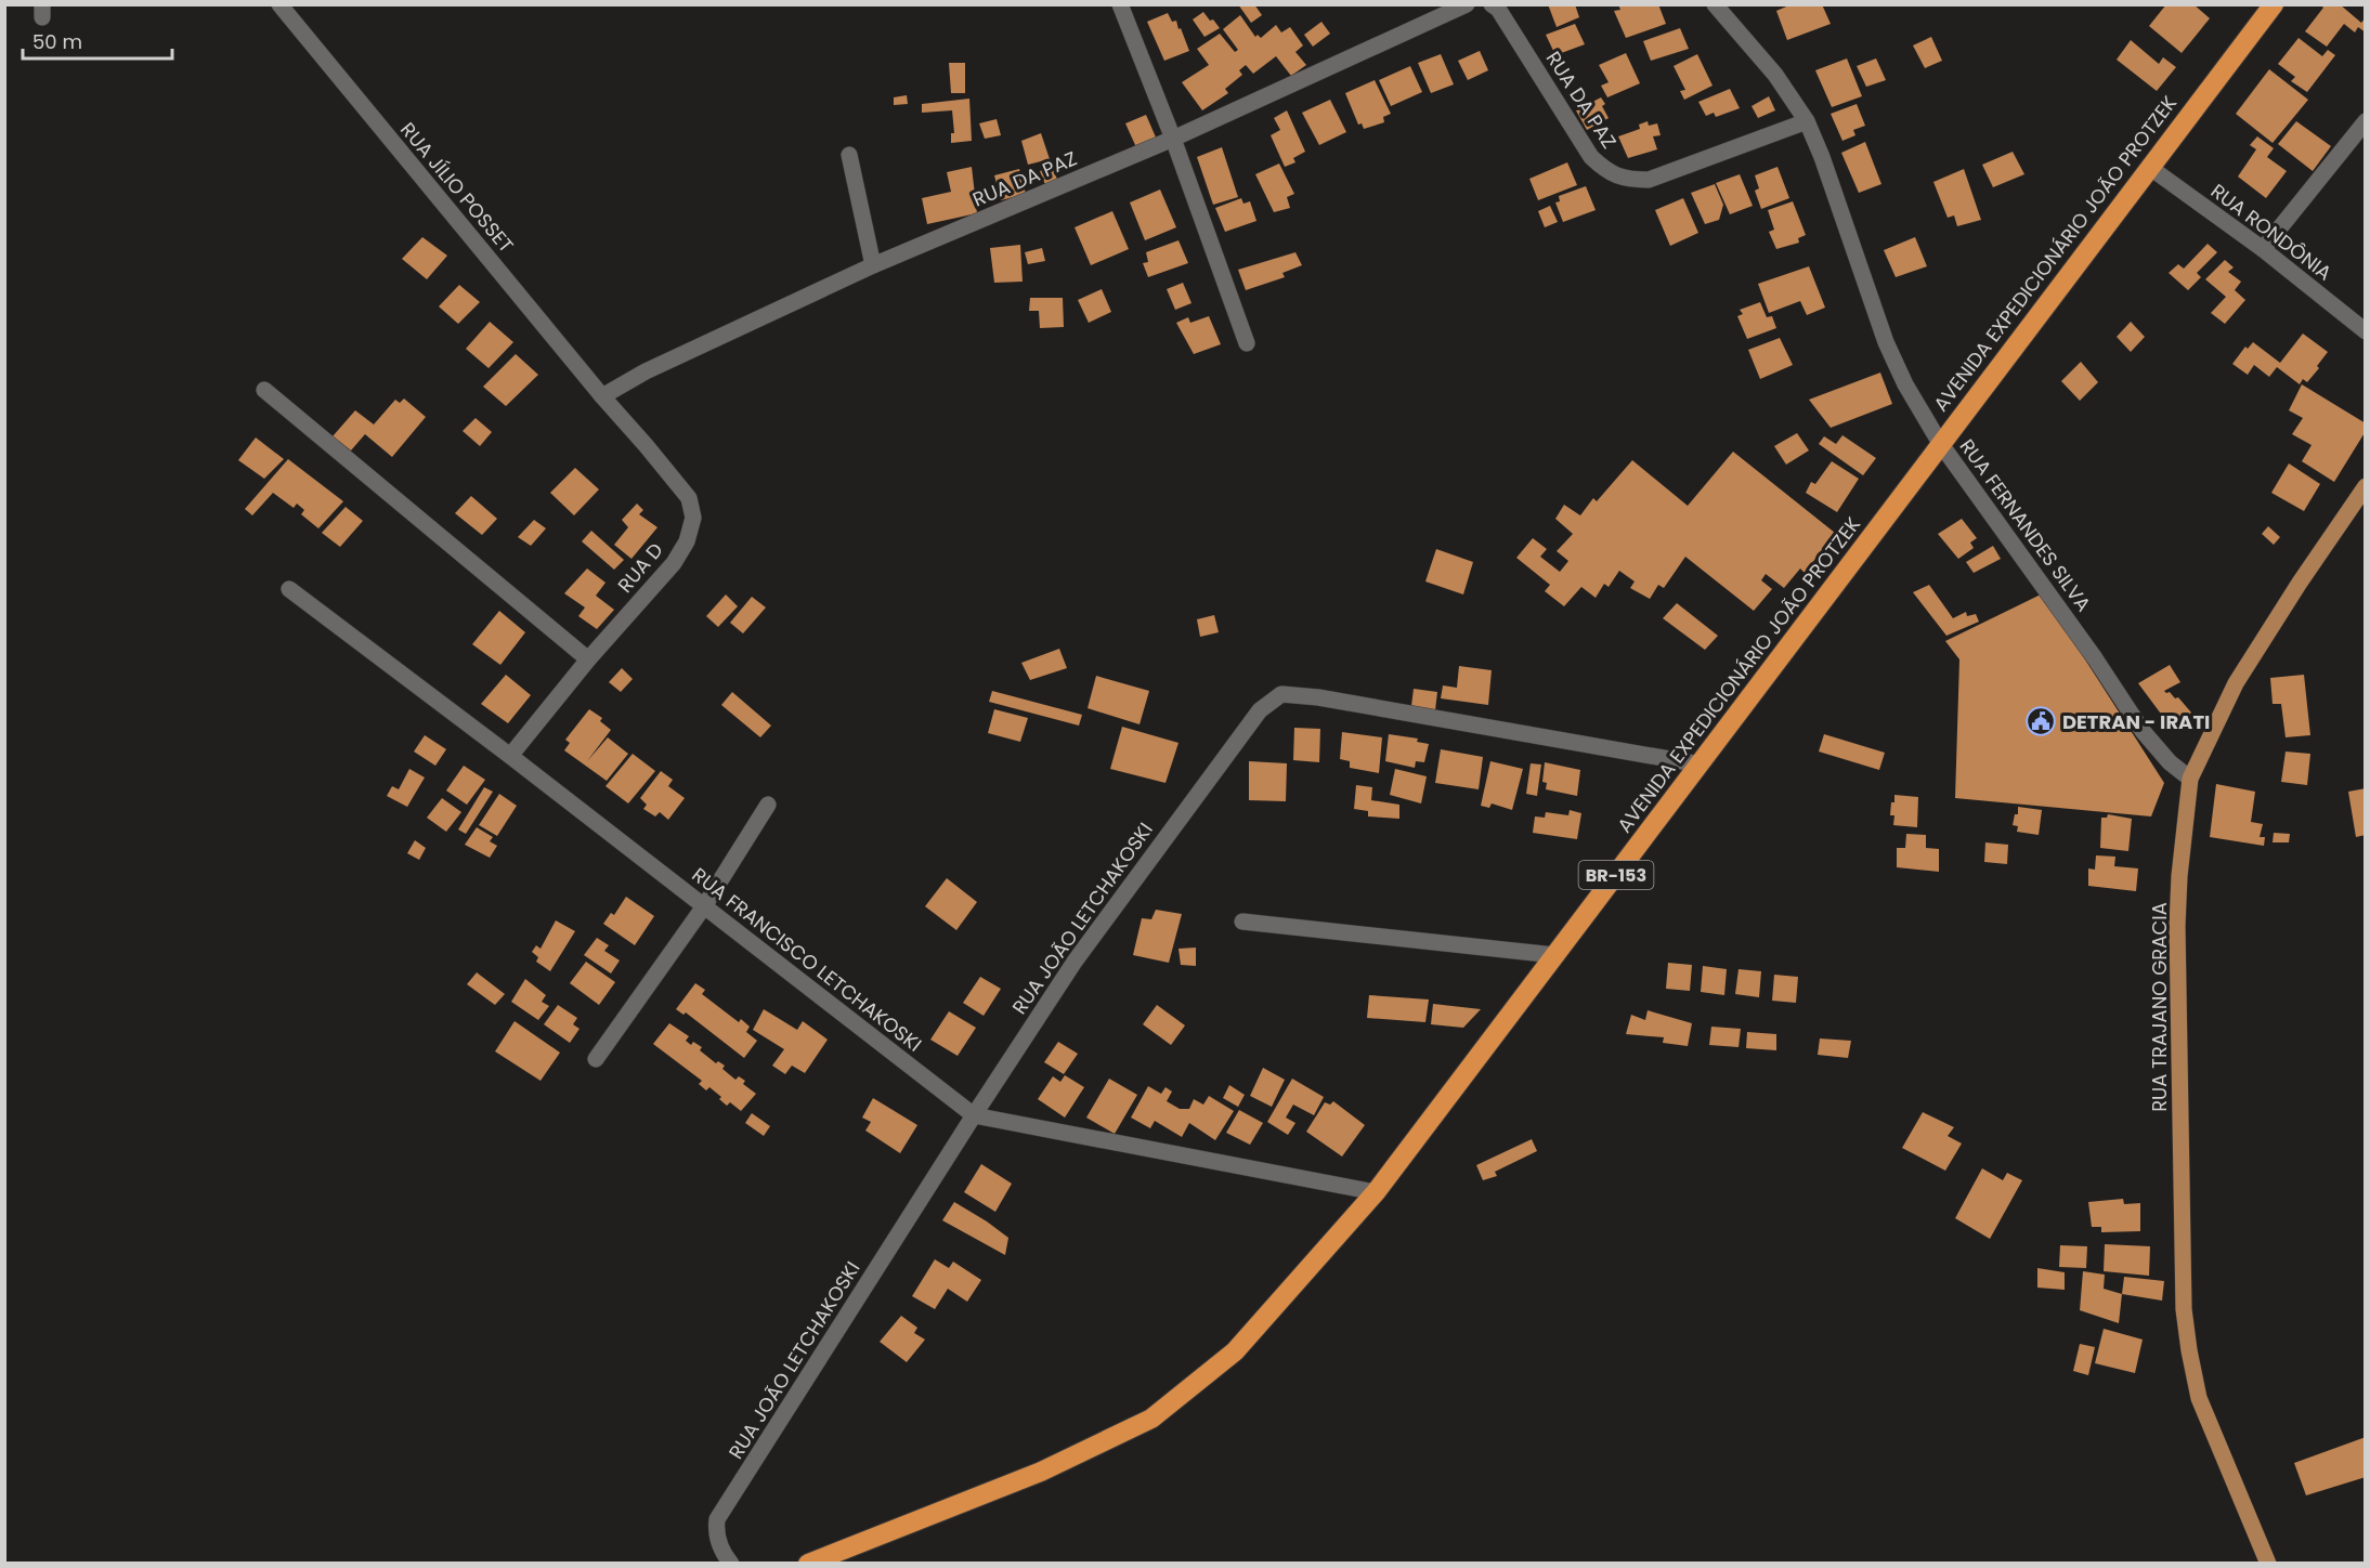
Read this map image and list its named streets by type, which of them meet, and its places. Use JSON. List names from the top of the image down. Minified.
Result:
{"streets":{"highway":["AVENIDA EXPEDICIONÁRIO JOÃO PROTZEK","BR-153"],"main road":["RUA TRAJANO GRACIA"],"street":["RUA DA PAZ","RUA JÍLIO POSSET","RUA RONDÔNIA","RUA FERNANDES SILVA","RUA D","RUA JOÃO LETCHAKOSKI","RUA FRANCISCO LETCHAKOSKI"]},"crossings":[["RUA DA PAZ","RUA JÍLIO POSSET"],["RUA DA PAZ","RUA FERNANDES SILVA"],["RUA DA PAZ","RUA D"],["RUA JÍLIO POSSET","RUA D"],["RUA RONDÔNIA","AVENIDA EXPEDICIONÁRIO JOÃO PROTZEK"],["AVENIDA EXPEDICIONÁRIO JOÃO PROTZEK","RUA FERNANDES SILVA"],["AVENIDA EXPEDICIONÁRIO JOÃO PROTZEK","RUA JOÃO LETCHAKOSKI"],["AVENIDA EXPEDICIONÁRIO JOÃO PROTZEK","RUA FRANCISCO LETCHAKOSKI"],["RUA FERNANDES SILVA","RUA TRAJANO GRACIA"],["RUA D","RUA FRANCISCO LETCHAKOSKI"],["RUA JOÃO LETCHAKOSKI","RUA FRANCISCO LETCHAKOSKI"]],"places":{"public building":["DETRAN - IRATI"]},"scale_bar":"50 m"}
